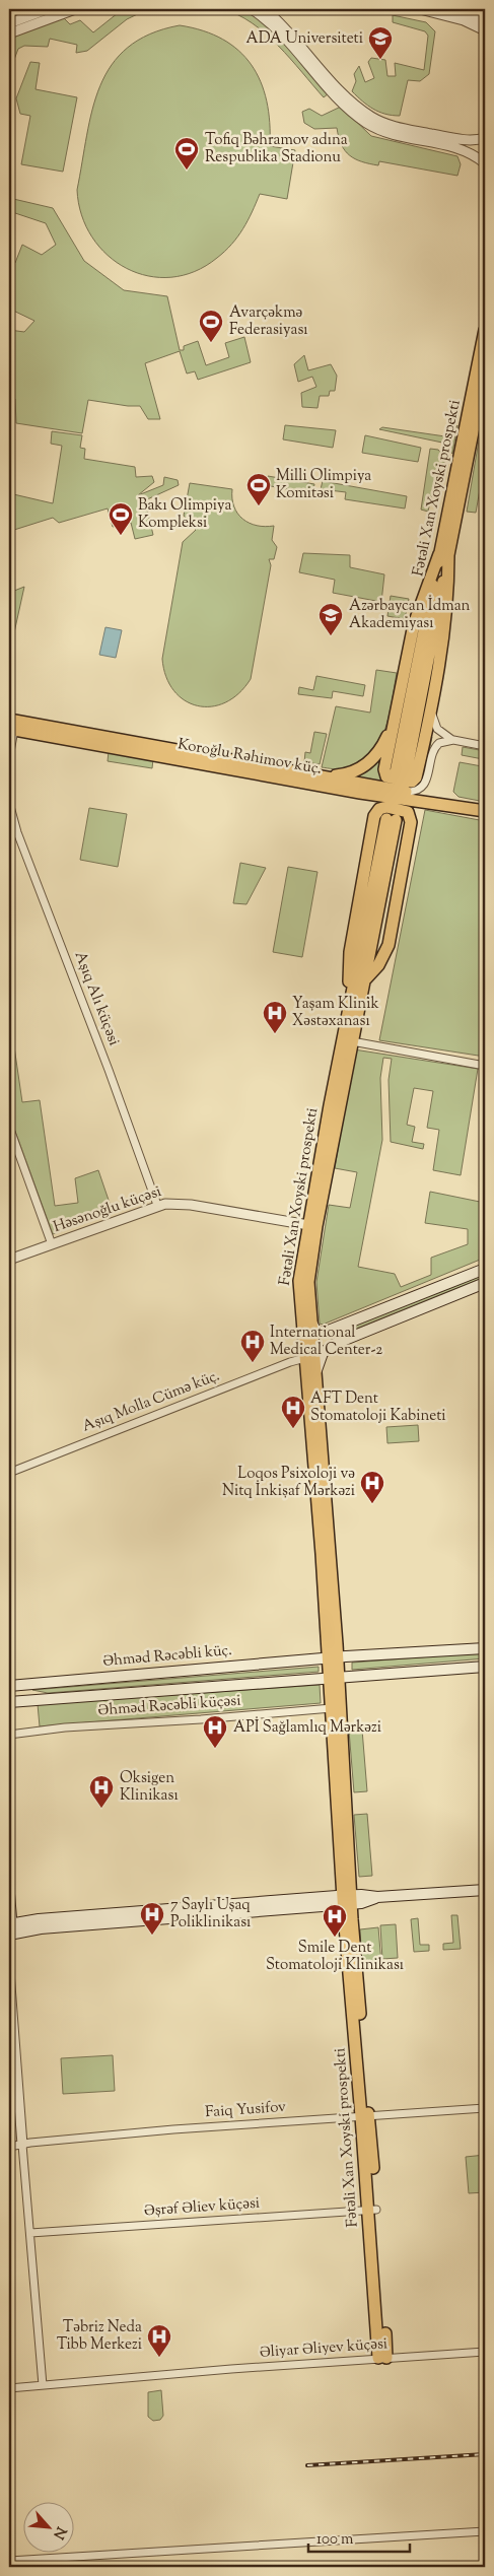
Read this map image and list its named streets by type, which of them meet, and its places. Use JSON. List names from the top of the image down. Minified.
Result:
{"streets":{"main road":["Fətəli Xan Xoyski prospekti","Koroğlu Rəhimov küç.","Əhməd Rəcəbli küç."],"street":["Aşıq Alı küçəsi","Həsənoğlu küçəsi","Aşıq Molla Cümə küç.","Əhməd Rəcəbli küçəsi","Faiq Yusifov","Əşrəf Əliev küçəsi","Əliyar Əliyev küçəsi"]},"crossings":[["Fətəli Xan Xoyski prospekti","Həsənoğlu küçəsi"],["Fətəli Xan Xoyski prospekti","Aşıq Molla Cümə küç."],["Fətəli Xan Xoyski prospekti","Əhməd Rəcəbli küç."],["Fətəli Xan Xoyski prospekti","Əhməd Rəcəbli küçəsi"],["Fətəli Xan Xoyski prospekti","Faiq Yusifov"],["Fətəli Xan Xoyski prospekti","Əşrəf Əliev küçəsi"],["Fətəli Xan Xoyski prospekti","Əliyar Əliyev küçəsi"],["Aşıq Alı küçəsi","Həsənoğlu küçəsi"]],"places":{"school or university":["ADA Universiteti","Azərbaycan İdman Akademiyası"],"sports":["Tofiq Bəhramov adına Respublika Stadionu","Avarçəkmə Federasiyası","Milli Olimpiya Komitəsi","Bakı Olimpiya Kompleksi"],"hospital":["Yaşam Klinik Xəstəxanası","International Medical Center-2","AFT Dent Stomatoloji Kabineti","Loqos Psixoloji və Nitq İnkişaf Mərkəzi","APİ Sağlamlıq Mərkəzi","Oksigen Klinikası","7 Saylı Uşaq Poliklinikası","Smile Dent Stomatoloji Klinikası","Təbriz Neda Tibb Merkezi"]},"scale_bar":"100 m","north":"bottom right"}
